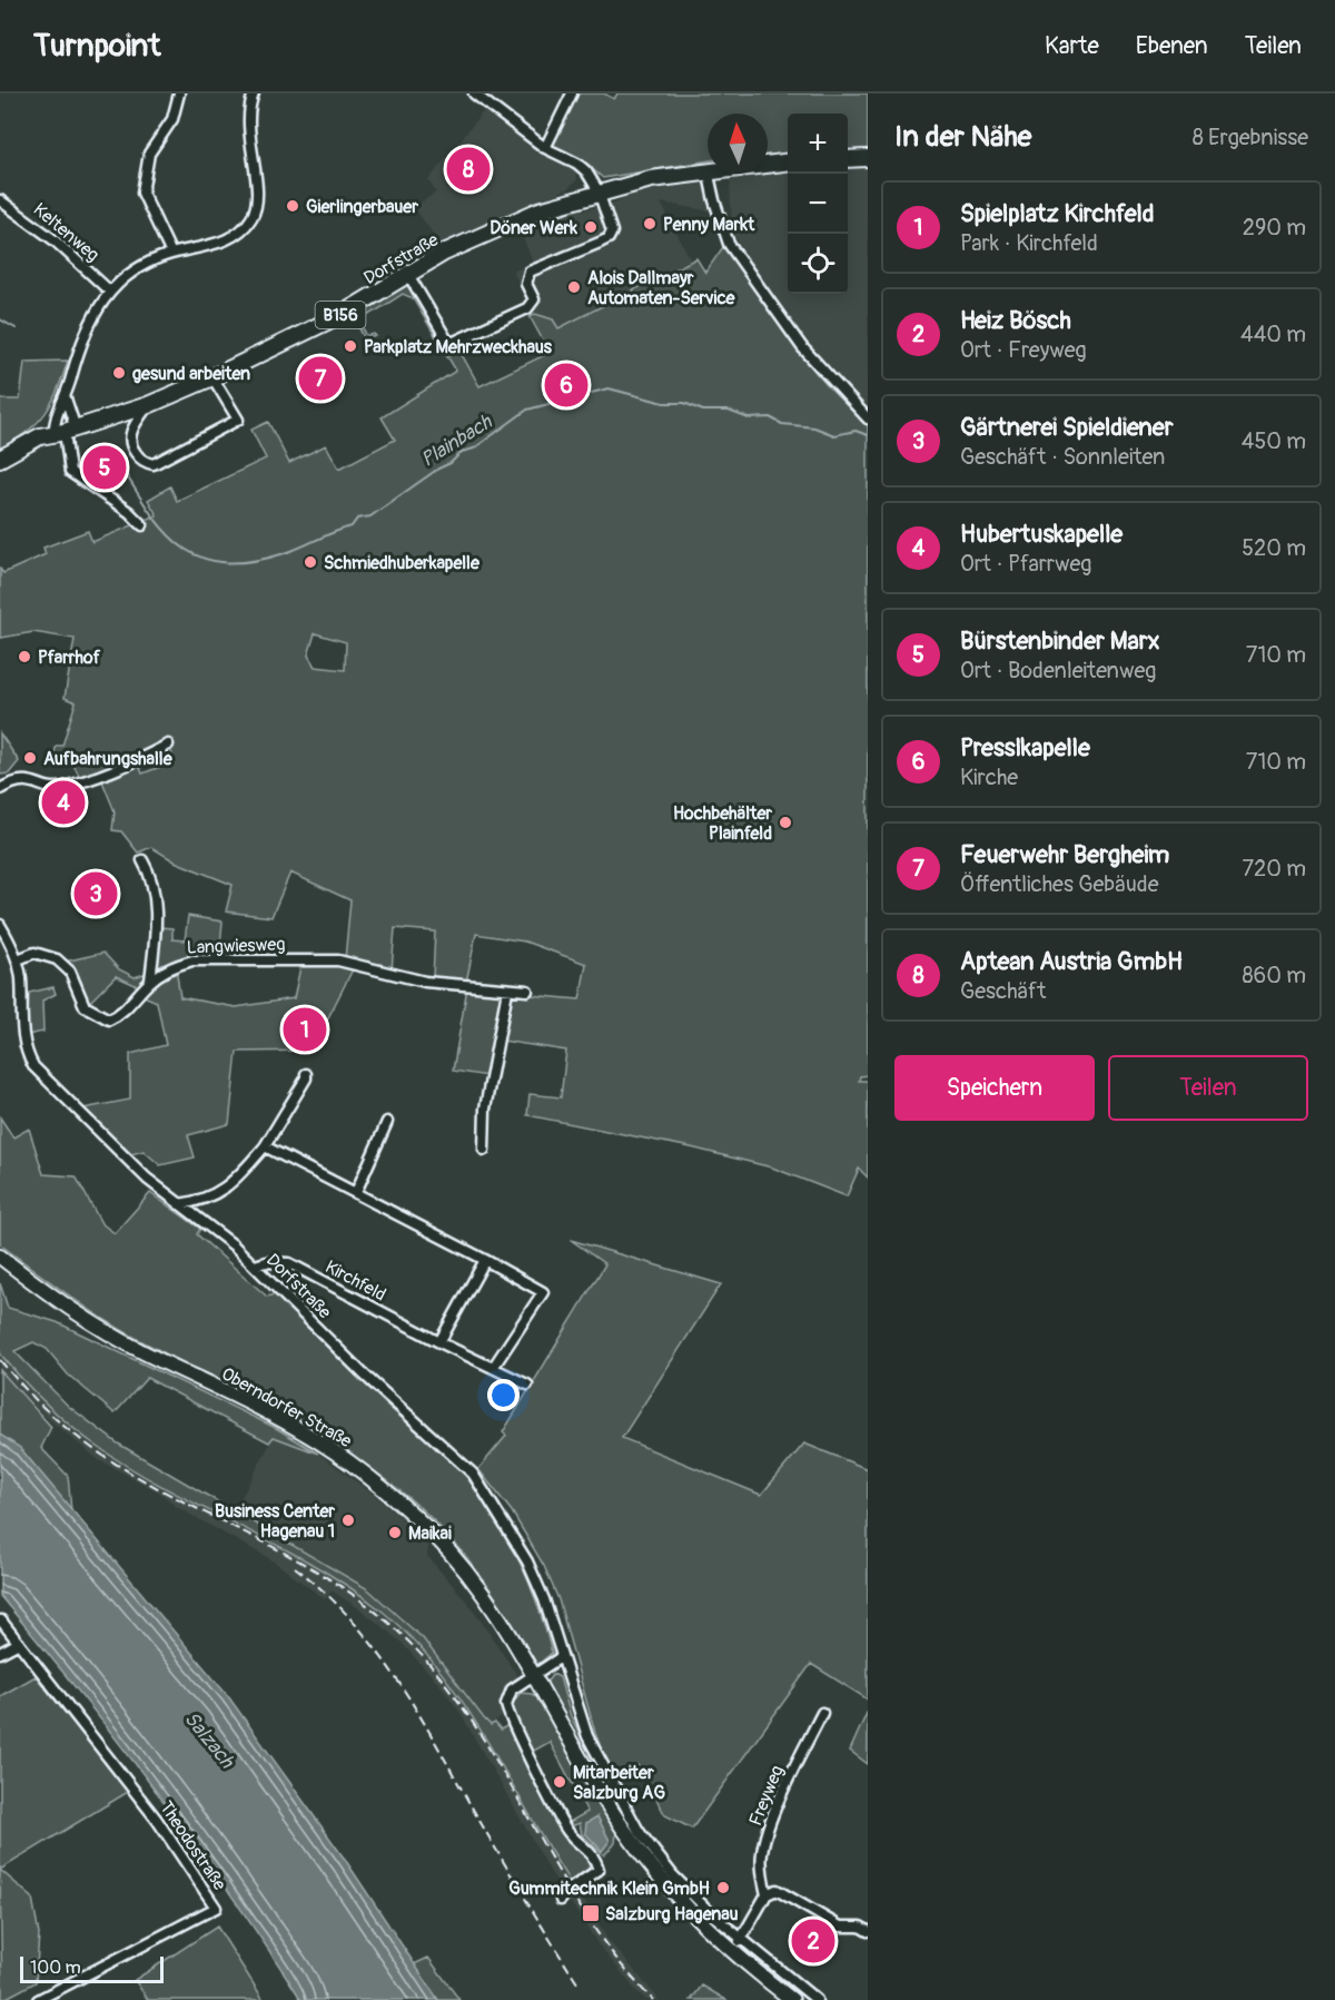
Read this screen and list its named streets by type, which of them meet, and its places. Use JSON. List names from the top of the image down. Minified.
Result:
{"streets":{"main road":["Dorfstraße","B156","Oberndorfer Straße"],"street":["Keltenweg","Langwiesweg","Kirchfeld","Freyweg","Theodostraße"]},"crossings":[["Dorfstraße","B156"],["Dorfstraße","Langwiesweg"],["Dorfstraße","Kirchfeld"]],"water":["Plainbach","Salzach"],"places":{"other":["Gierlingerbauer","Penny Markt","Döner Werk","Alois Dallmayr Automaten-Service","Parkplatz Mehrzweckhaus","gesund arbeiten","Schmiedhuberkapelle","Pfarrhof","Aufbahrungshalle","Hochbehälter Plainfeld","Business Center Hagenau 1","Maikai","Mitarbeiter Salzburg AG","Gummitechnik Klein GmbH"],"transit":["Salzburg Hagenau"]},"scale_bar":"100 m","north":"top","page":{"header":"Turnpoint","nav":["Karte","Ebenen","Teilen"],"heading":["In der Nähe","8 Ergebnisse"],"map_buttons":["+","−"],"pins":["8","7","6","5","4","3","1","2"],"list":[{"mark":"1","name":"Spielplatz Kirchfeld","note":"Park · Kirchfeld","value":"290 m"},{"mark":"2","name":"Heiz Bösch","note":"Ort · Freyweg","value":"440 m"},{"mark":"3","name":"Gärtnerei Spieldiener","note":"Geschäft · Sonnleiten","value":"450 m"},{"mark":"4","name":"Hubertuskapelle","note":"Ort · Pfarrweg","value":"520 m"},{"mark":"5","name":"Bürstenbinder Marx","note":"Ort · Bodenleitenweg","value":"710 m"},{"mark":"6","name":"Presslkapelle","note":"Kirche","value":"710 m"},{"mark":"7","name":"Feuerwehr Bergheim","note":"Öffentliches Gebäude","value":"720 m"},{"mark":"8","name":"Aptean Austria GmbH","note":"Geschäft","value":"860 m"}],"buttons":["Speichern","Teilen"],"scale":"100 m"}}
